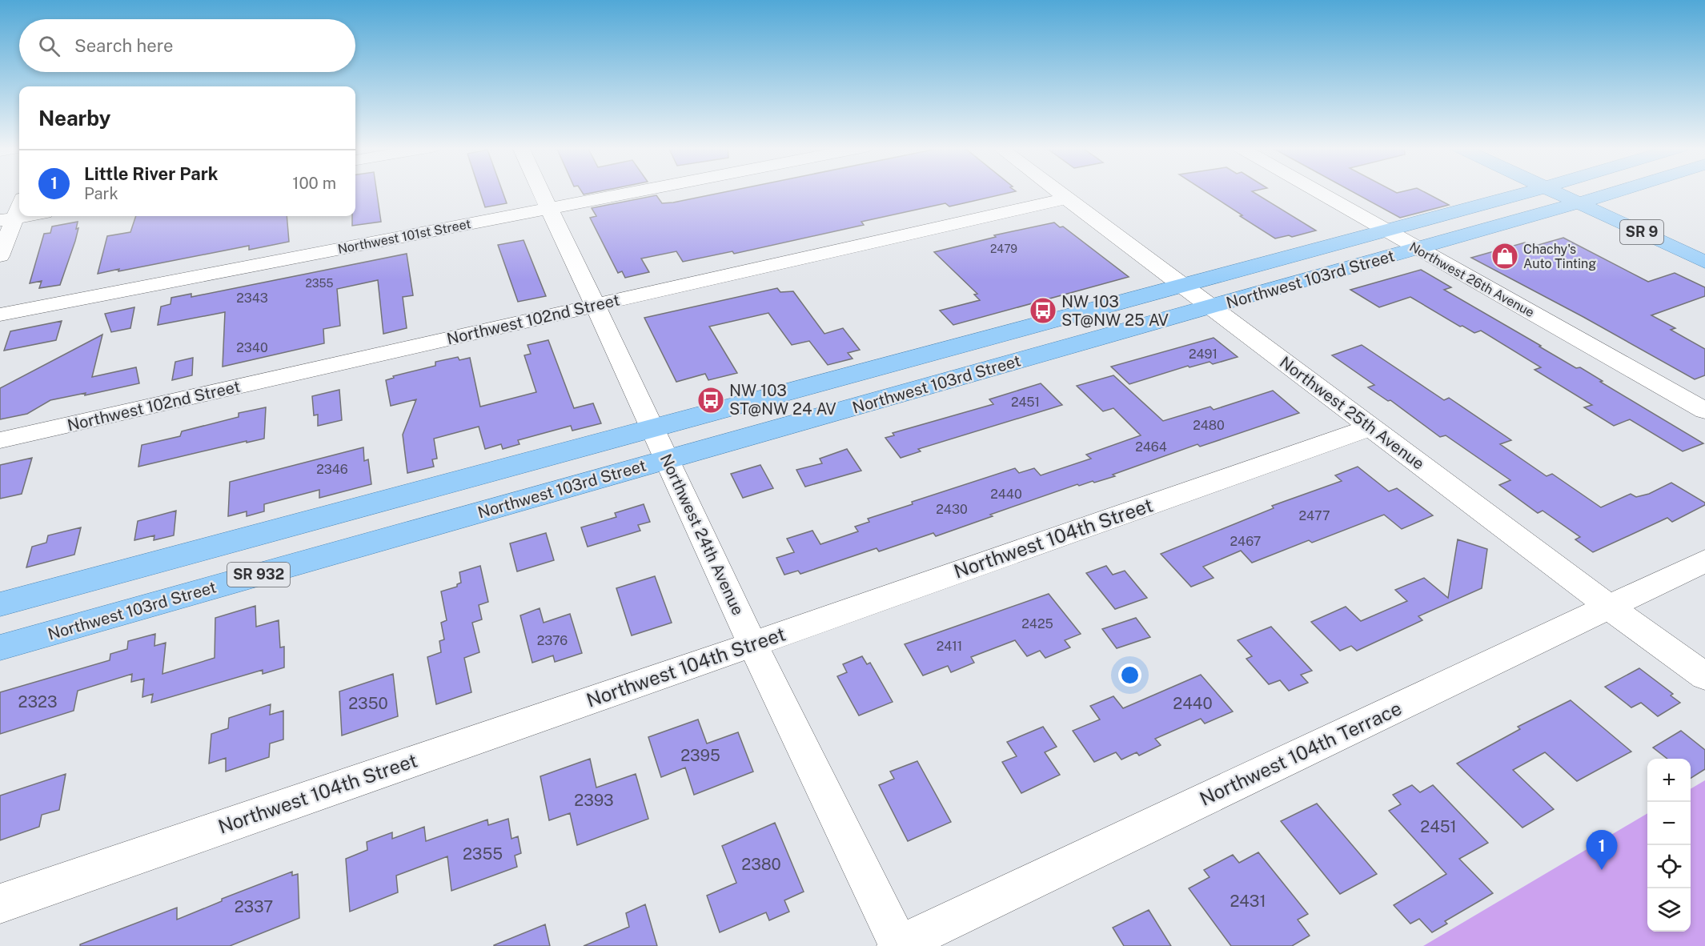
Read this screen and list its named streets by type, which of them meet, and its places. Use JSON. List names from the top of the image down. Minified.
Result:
{"streets":{"main road":["SR 9","Northwest 103rd Street","SR 932"],"street":["Northwest 101st Street","Northwest 26th Avenue","Northwest 102nd Street","Northwest 25th Avenue","Northwest 24th Avenue","Northwest 104th Street","Northwest 104th Terrace"]},"crossings":[["SR 9","Northwest 103rd Street"],["Northwest 101st Street","Northwest 24th Avenue"],["Northwest 103rd Street","Northwest 26th Avenue"],["Northwest 103rd Street","Northwest 25th Avenue"],["Northwest 103rd Street","Northwest 24th Avenue"],["Northwest 102nd Street","Northwest 25th Avenue"],["Northwest 102nd Street","Northwest 24th Avenue"],["Northwest 25th Avenue","Northwest 104th Street"],["Northwest 25th Avenue","Northwest 104th Terrace"],["Northwest 24th Avenue","Northwest 104th Street"],["Northwest 24th Avenue","Northwest 104th Terrace"]],"places":{"shop":["Chachy's Auto Tinting"],"bus stop":["NW 103 ST@NW 25 AV","NW 103 ST@NW 24 AV"]},"house_numbers":["2479","2355","2343","2340","2491","2451","2480","2464","2346","2440","2430","2477","2467","2425","2376","2411","2323","2350","2440","2395","2393","2451","2355","2380","2431","2337"],"page":{"search":"Search here","heading":"Nearby","list":[{"mark":"1","name":"Little River Park","note":"Park","value":"100 m"}],"map_buttons":["+","−"],"pins":"1"}}
